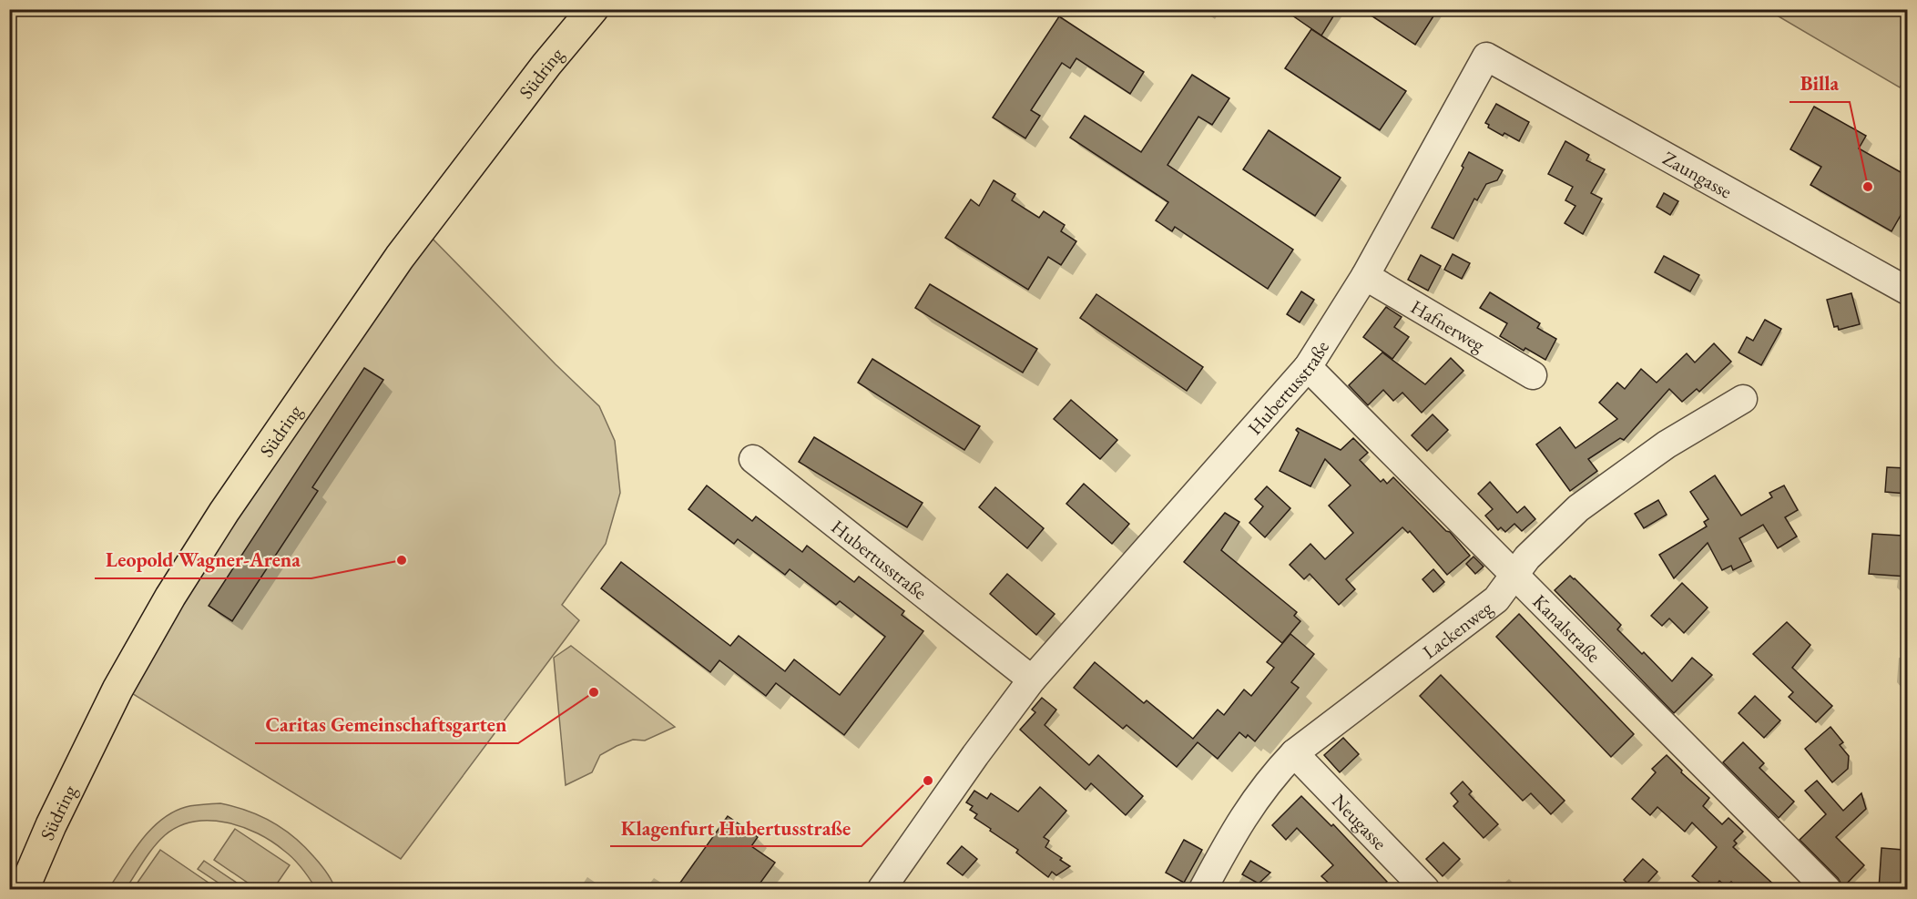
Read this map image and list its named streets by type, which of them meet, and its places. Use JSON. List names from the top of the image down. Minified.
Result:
{"streets":{"main road":["Südring"],"street":["Zaungasse","Hafnerweg","Hubertusstraße","Kanalstraße","Lackenweg","Neugasse"]},"crossings":[["Zaungasse","Hubertusstraße"],["Hafnerweg","Hubertusstraße"],["Hubertusstraße","Kanalstraße"],["Kanalstraße","Lackenweg"],["Lackenweg","Neugasse"]],"places":["Billa","Leopold Wagner-Arena","Caritas Gemeinschaftsgarten","Klagenfurt Hubertusstraße"]}
